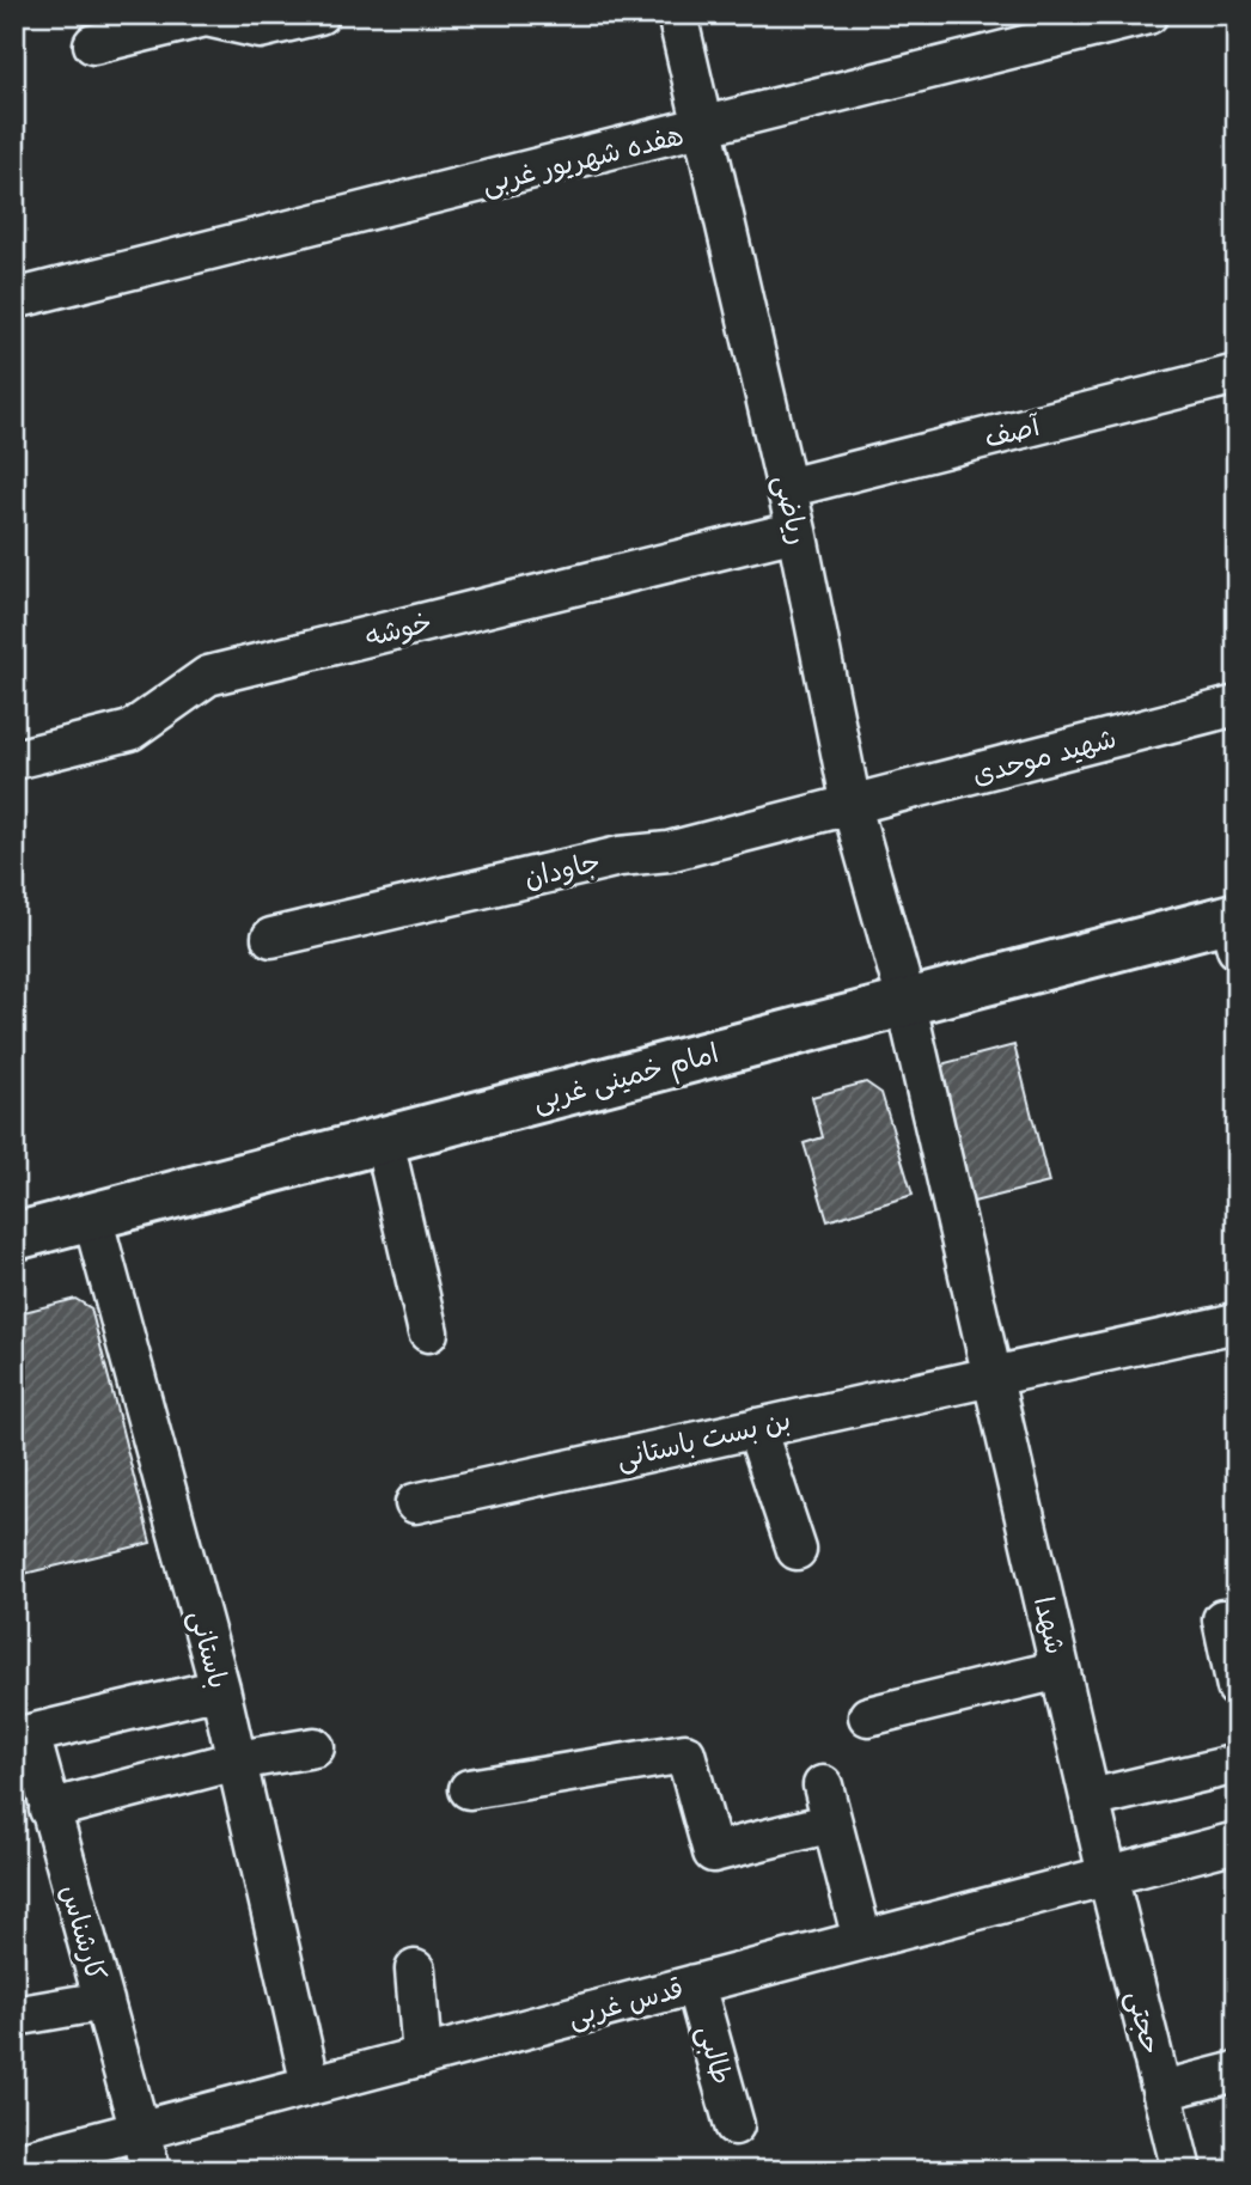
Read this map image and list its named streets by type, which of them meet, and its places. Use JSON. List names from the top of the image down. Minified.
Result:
{"streets":{"main road":["امام خمینی غربی"],"street":["هفده شهریور غربی","آصف","ریاضی","خوشه","شهید موحدی","جاودان","بن بست باستانی","شهدا","باستانی","کارشناس","قدس غربی","حجتی","طالبی"]},"crossings":[["هفده شهریور غربی","ریاضی"],["آصف","ریاضی"],["ریاضی","خوشه"],["ریاضی","شهید موحدی"],["ریاضی","جاودان"],["ریاضی","امام خمینی غربی"],["ریاضی","شهدا"],["شهید موحدی","جاودان"],["امام خمینی غربی","شهدا"],["امام خمینی غربی","باستانی"],["بن بست باستانی","شهدا"],["شهدا","قدس غربی"],["شهدا","حجتی"],["باستانی","کارشناس"],["باستانی","قدس غربی"],["کارشناس","قدس غربی"],["قدس غربی","حجتی"],["قدس غربی","طالبی"]]}
